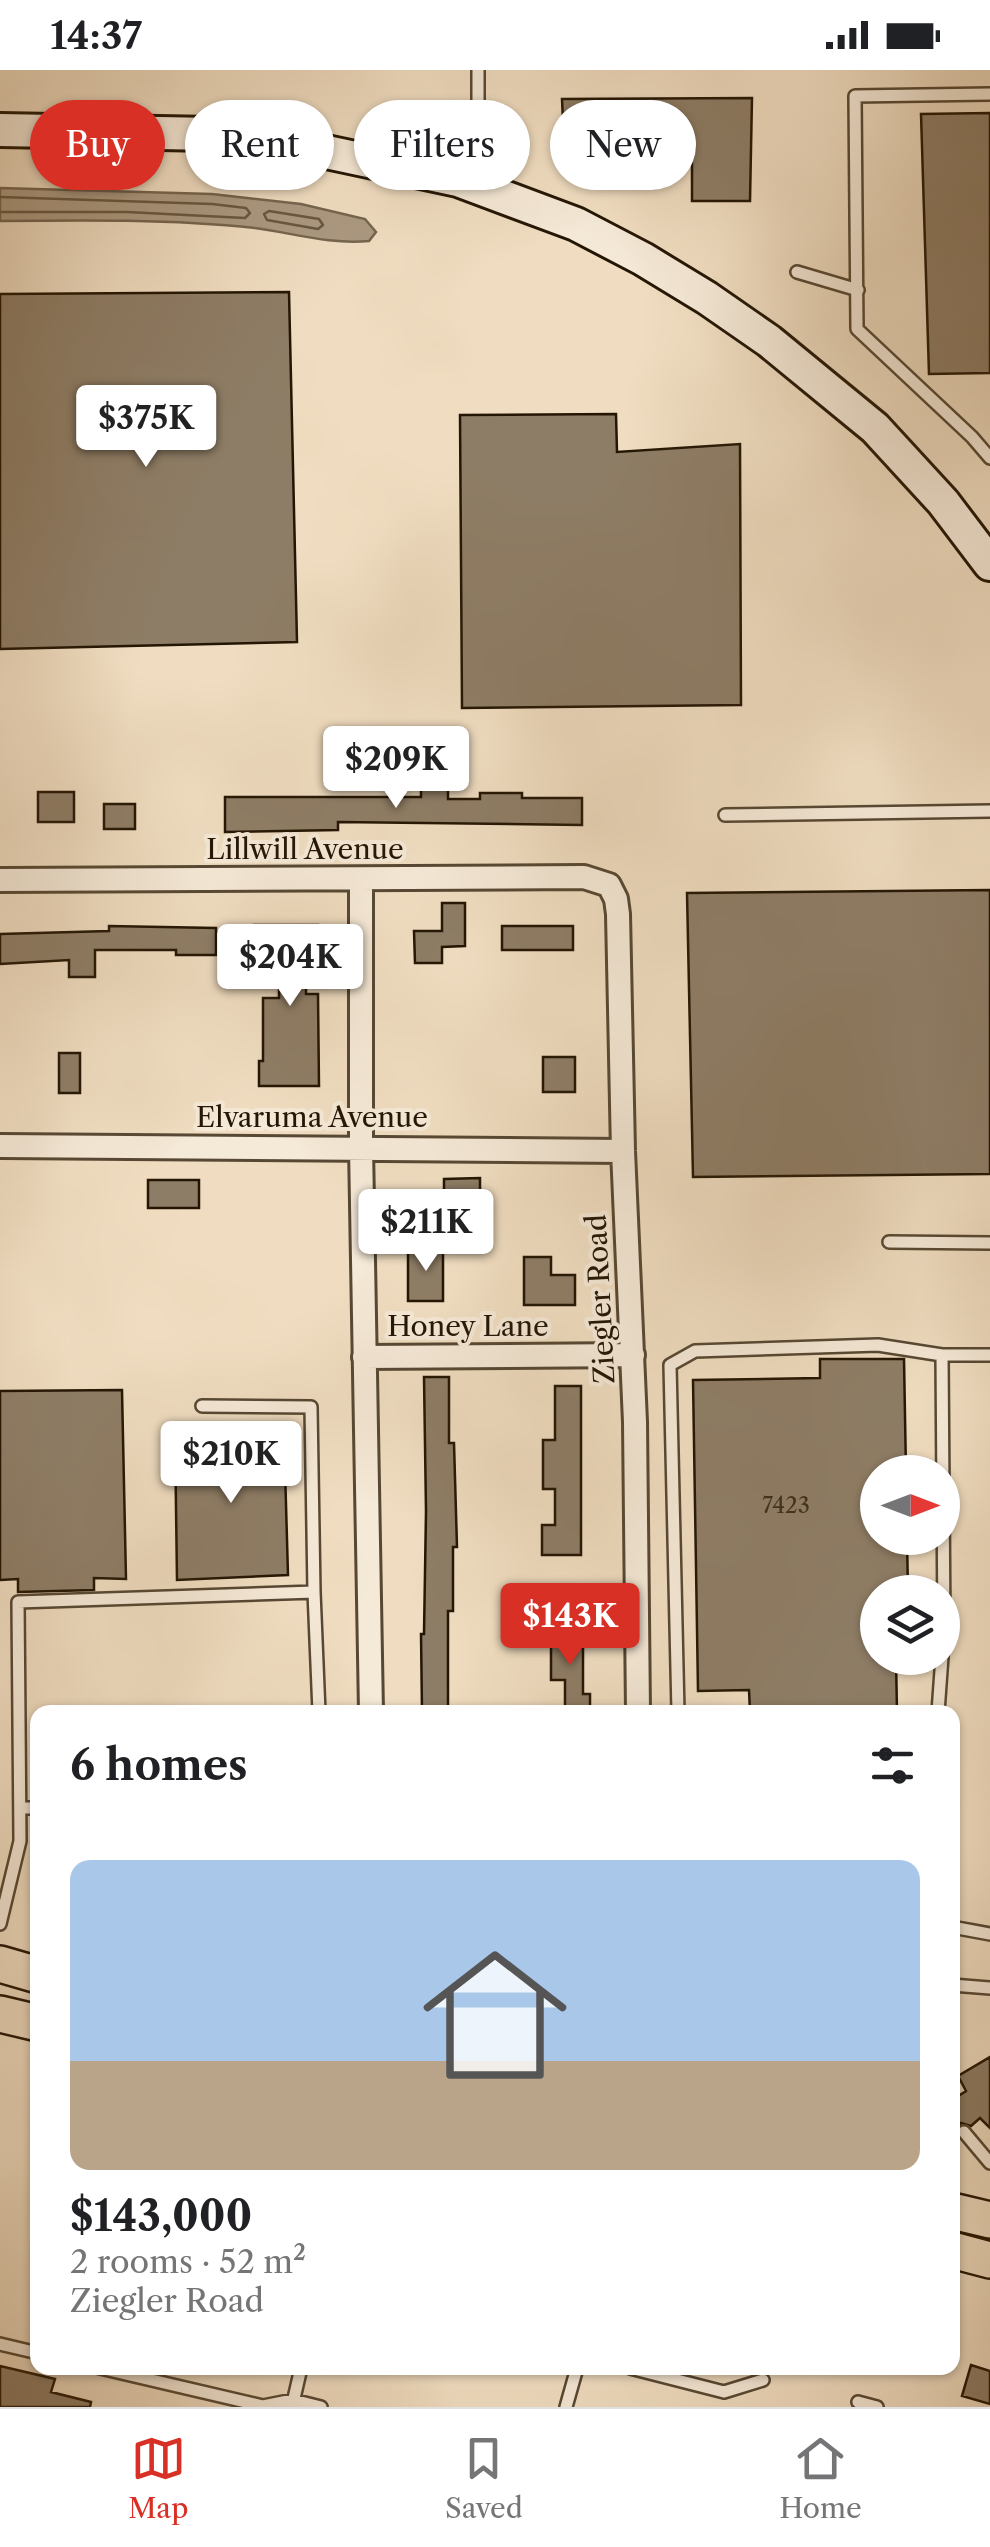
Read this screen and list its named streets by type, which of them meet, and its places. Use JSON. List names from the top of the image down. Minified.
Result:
{"streets":{"street":["Lillwill Avenue","Elvaruma Avenue","Ziegler Road","Honey Lane"]},"crossings":[["Lillwill Avenue","Ziegler Road"],["Elvaruma Avenue","Ziegler Road"],["Ziegler Road","Honey Lane"]],"house_numbers":["7423"],"north":"right","page":{"status":"14:37","chip":["Buy","Rent","Filters","New"],"price":["$375K","$209K","$204K","$211K","$210K","$143K"],"heading":"6 homes","list":[{"name":"$143,000","note":"2 rooms · 52 m² · Ziegler Road"}],"tabs":["Map","Saved","Home"]}}
